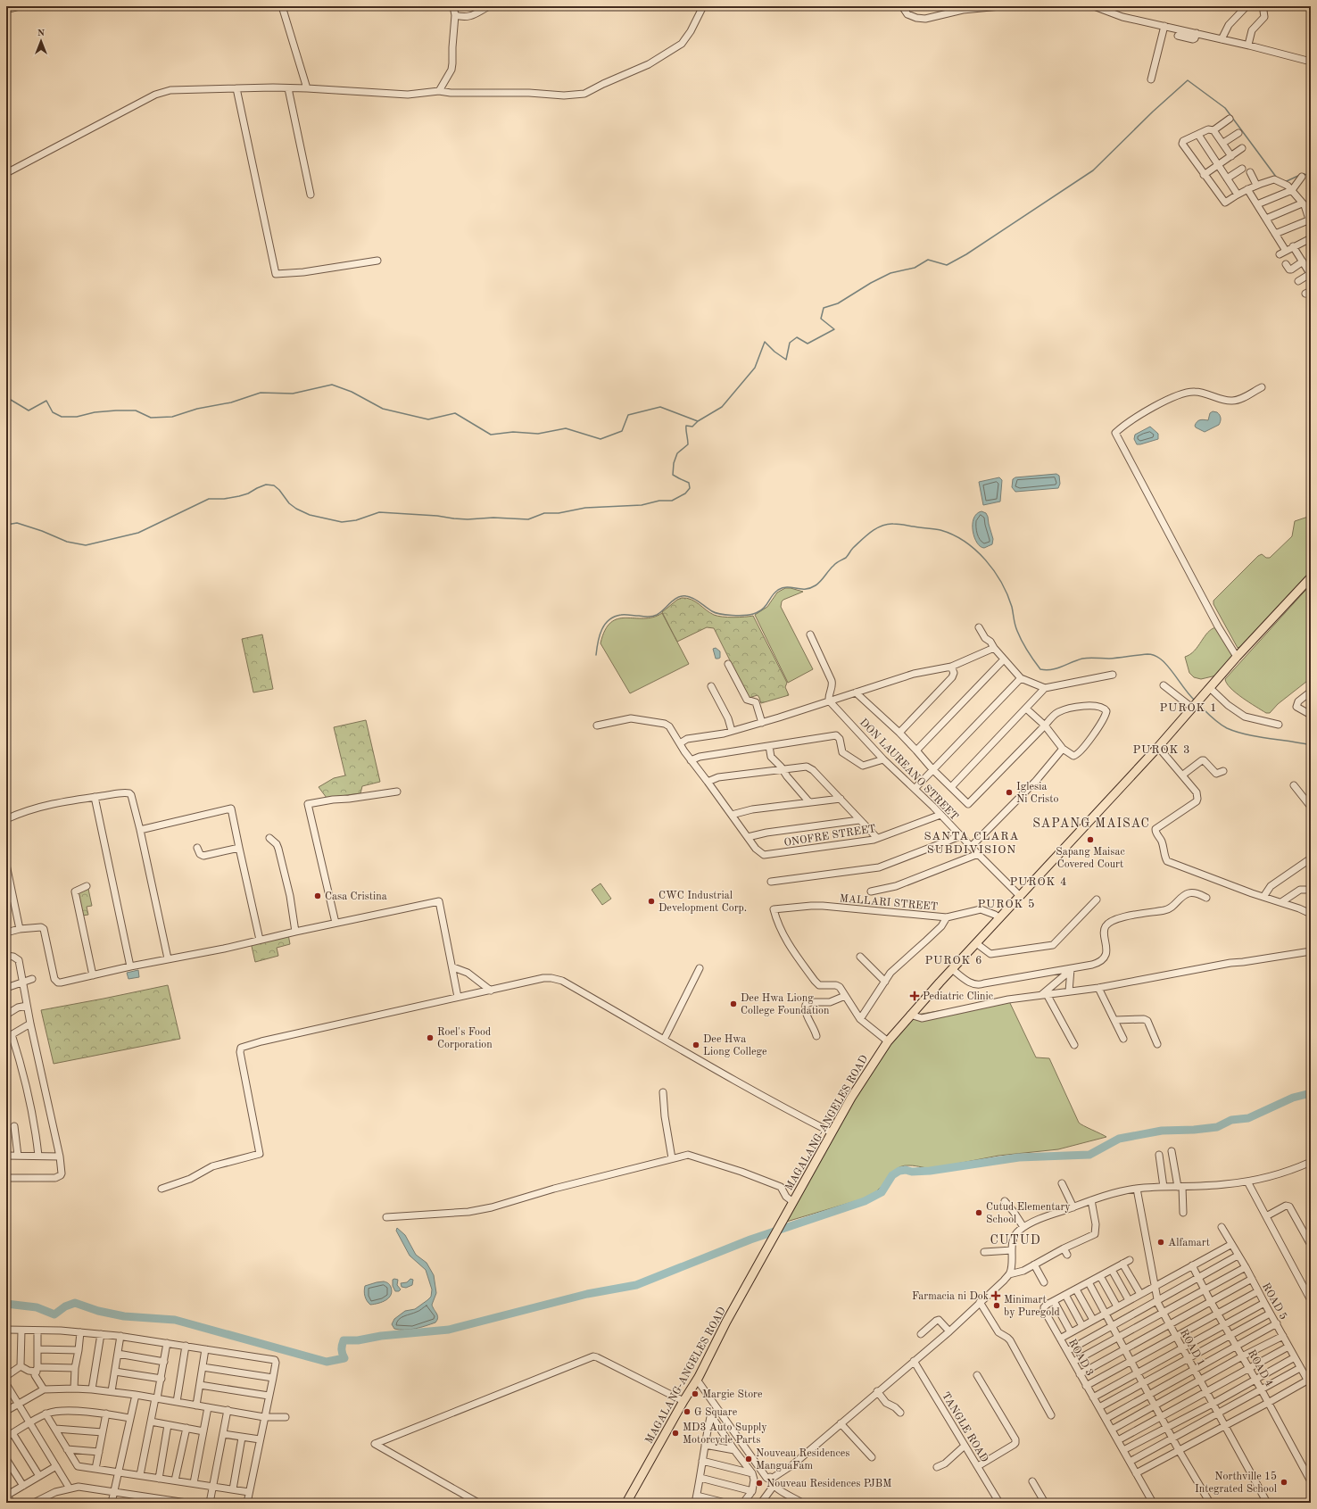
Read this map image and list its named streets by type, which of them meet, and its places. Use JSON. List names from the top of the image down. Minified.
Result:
{"streets":{"main road":["MAGALANG-ANGELES ROAD"],"street":["DON LAUREANO STREET","ONOFRE STREET","MALLARI STREET","ROAD 5","ROAD 1","ROAD 3","ROAD 4","TANGLE ROAD"]},"crossings":[["DON LAUREANO STREET","ONOFRE STREET"],["DON LAUREANO STREET","MAGALANG-ANGELES ROAD"],["MALLARI STREET","MAGALANG-ANGELES ROAD"]],"districts":["PUROK 1","PUROK 3","SAPANG MAISAC","SANTA CLARA SUBDIVISION","PUROK 4","PUROK 5","PUROK 6","CUTUD"],"places":{"other":["Iglesia Ni Cristo","Sapang Maisac Covered Court","Casa Cristina","CWC Industrial Development Corp.","Dee Hwa Liong College Foundation","Roel's Food Corporation","Dee Hwa Liong College","Cutud Elementary School","Alfamart","Minimart by Puregold","Margie Store","G Square","MD3 Auto Supply Motorcycle Parts","Nouveau Residences ManguaFam","Northville 15 Integrated School","Nouveau Residences PJBM"],"health":["Pediatric Clinic","Farmacia ni Dok"]},"north":"top"}
